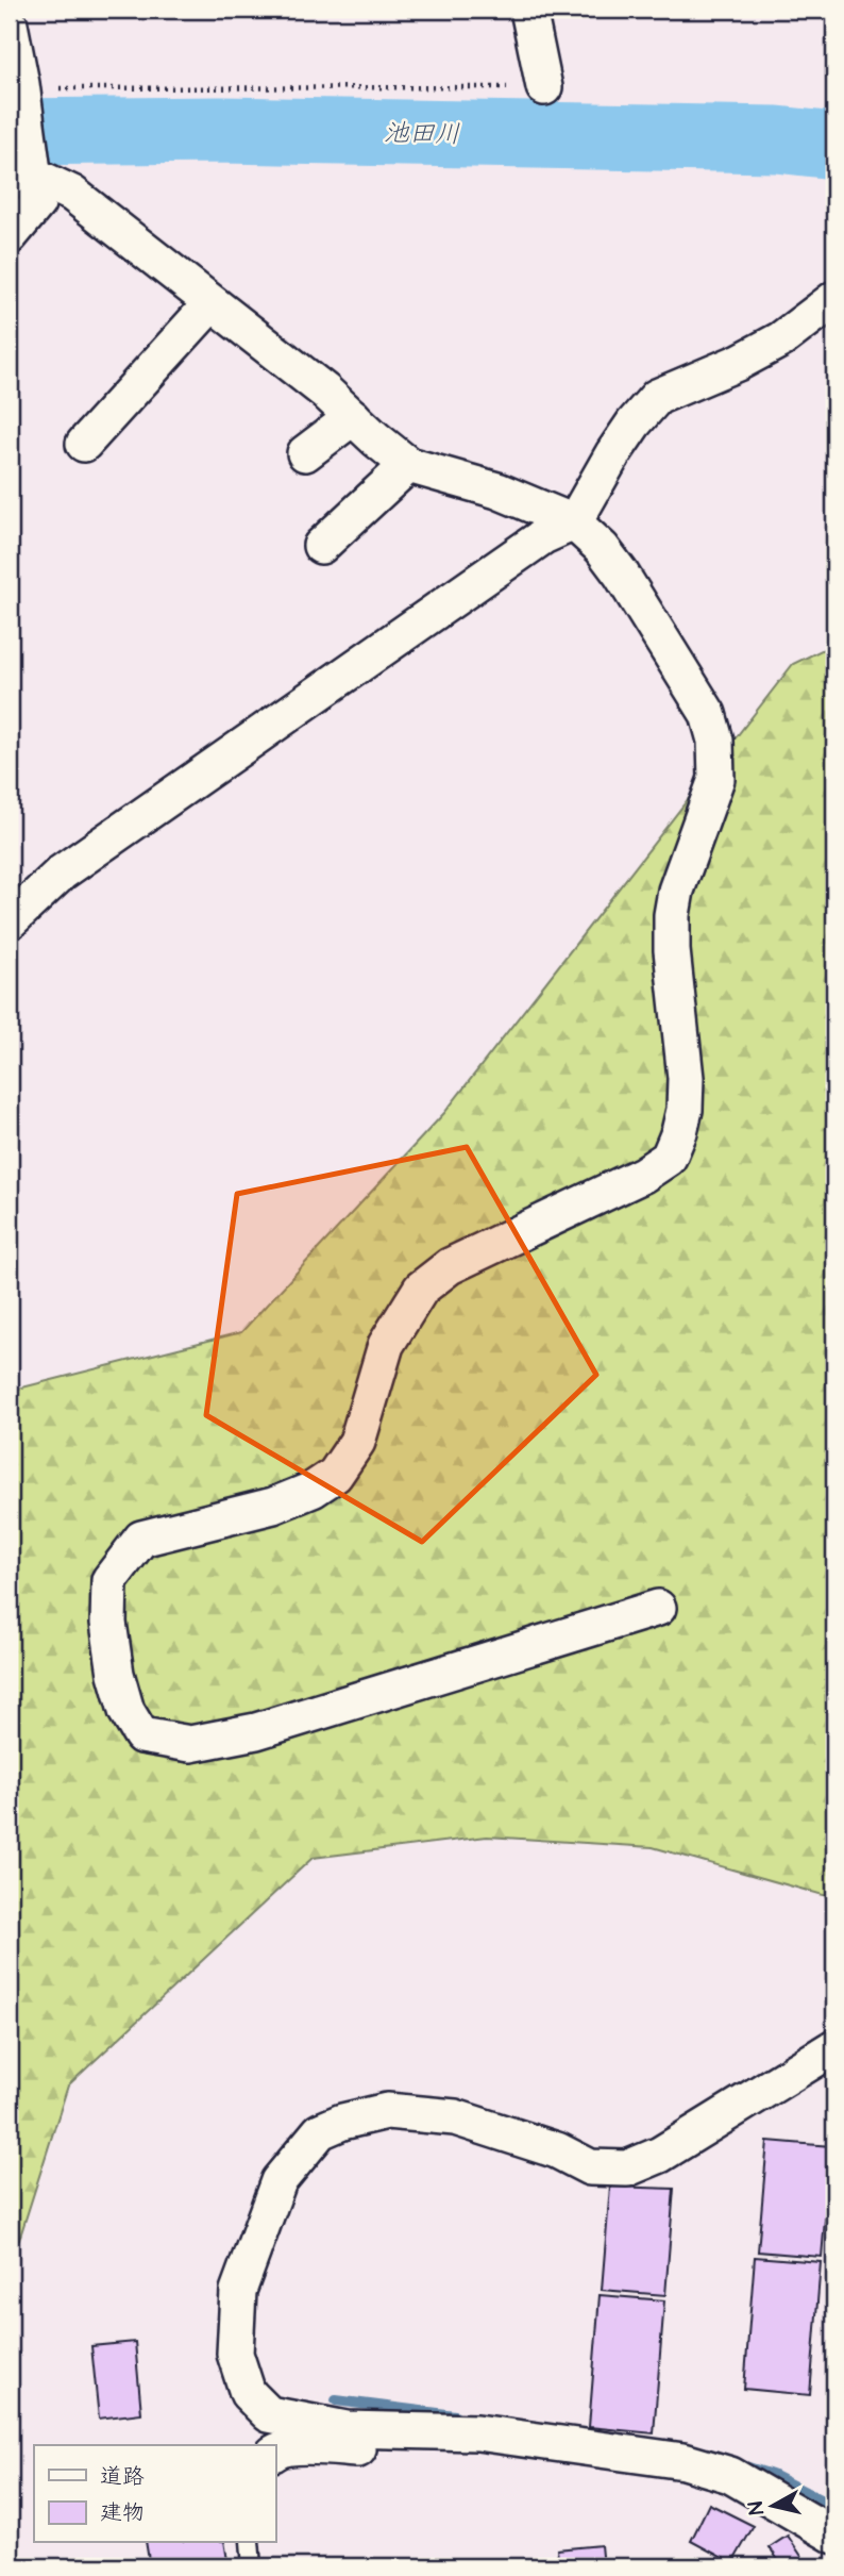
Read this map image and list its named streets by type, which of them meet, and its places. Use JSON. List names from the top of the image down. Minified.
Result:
{"water":["池田川"],"legend":["道路","建物"],"north":"left"}
